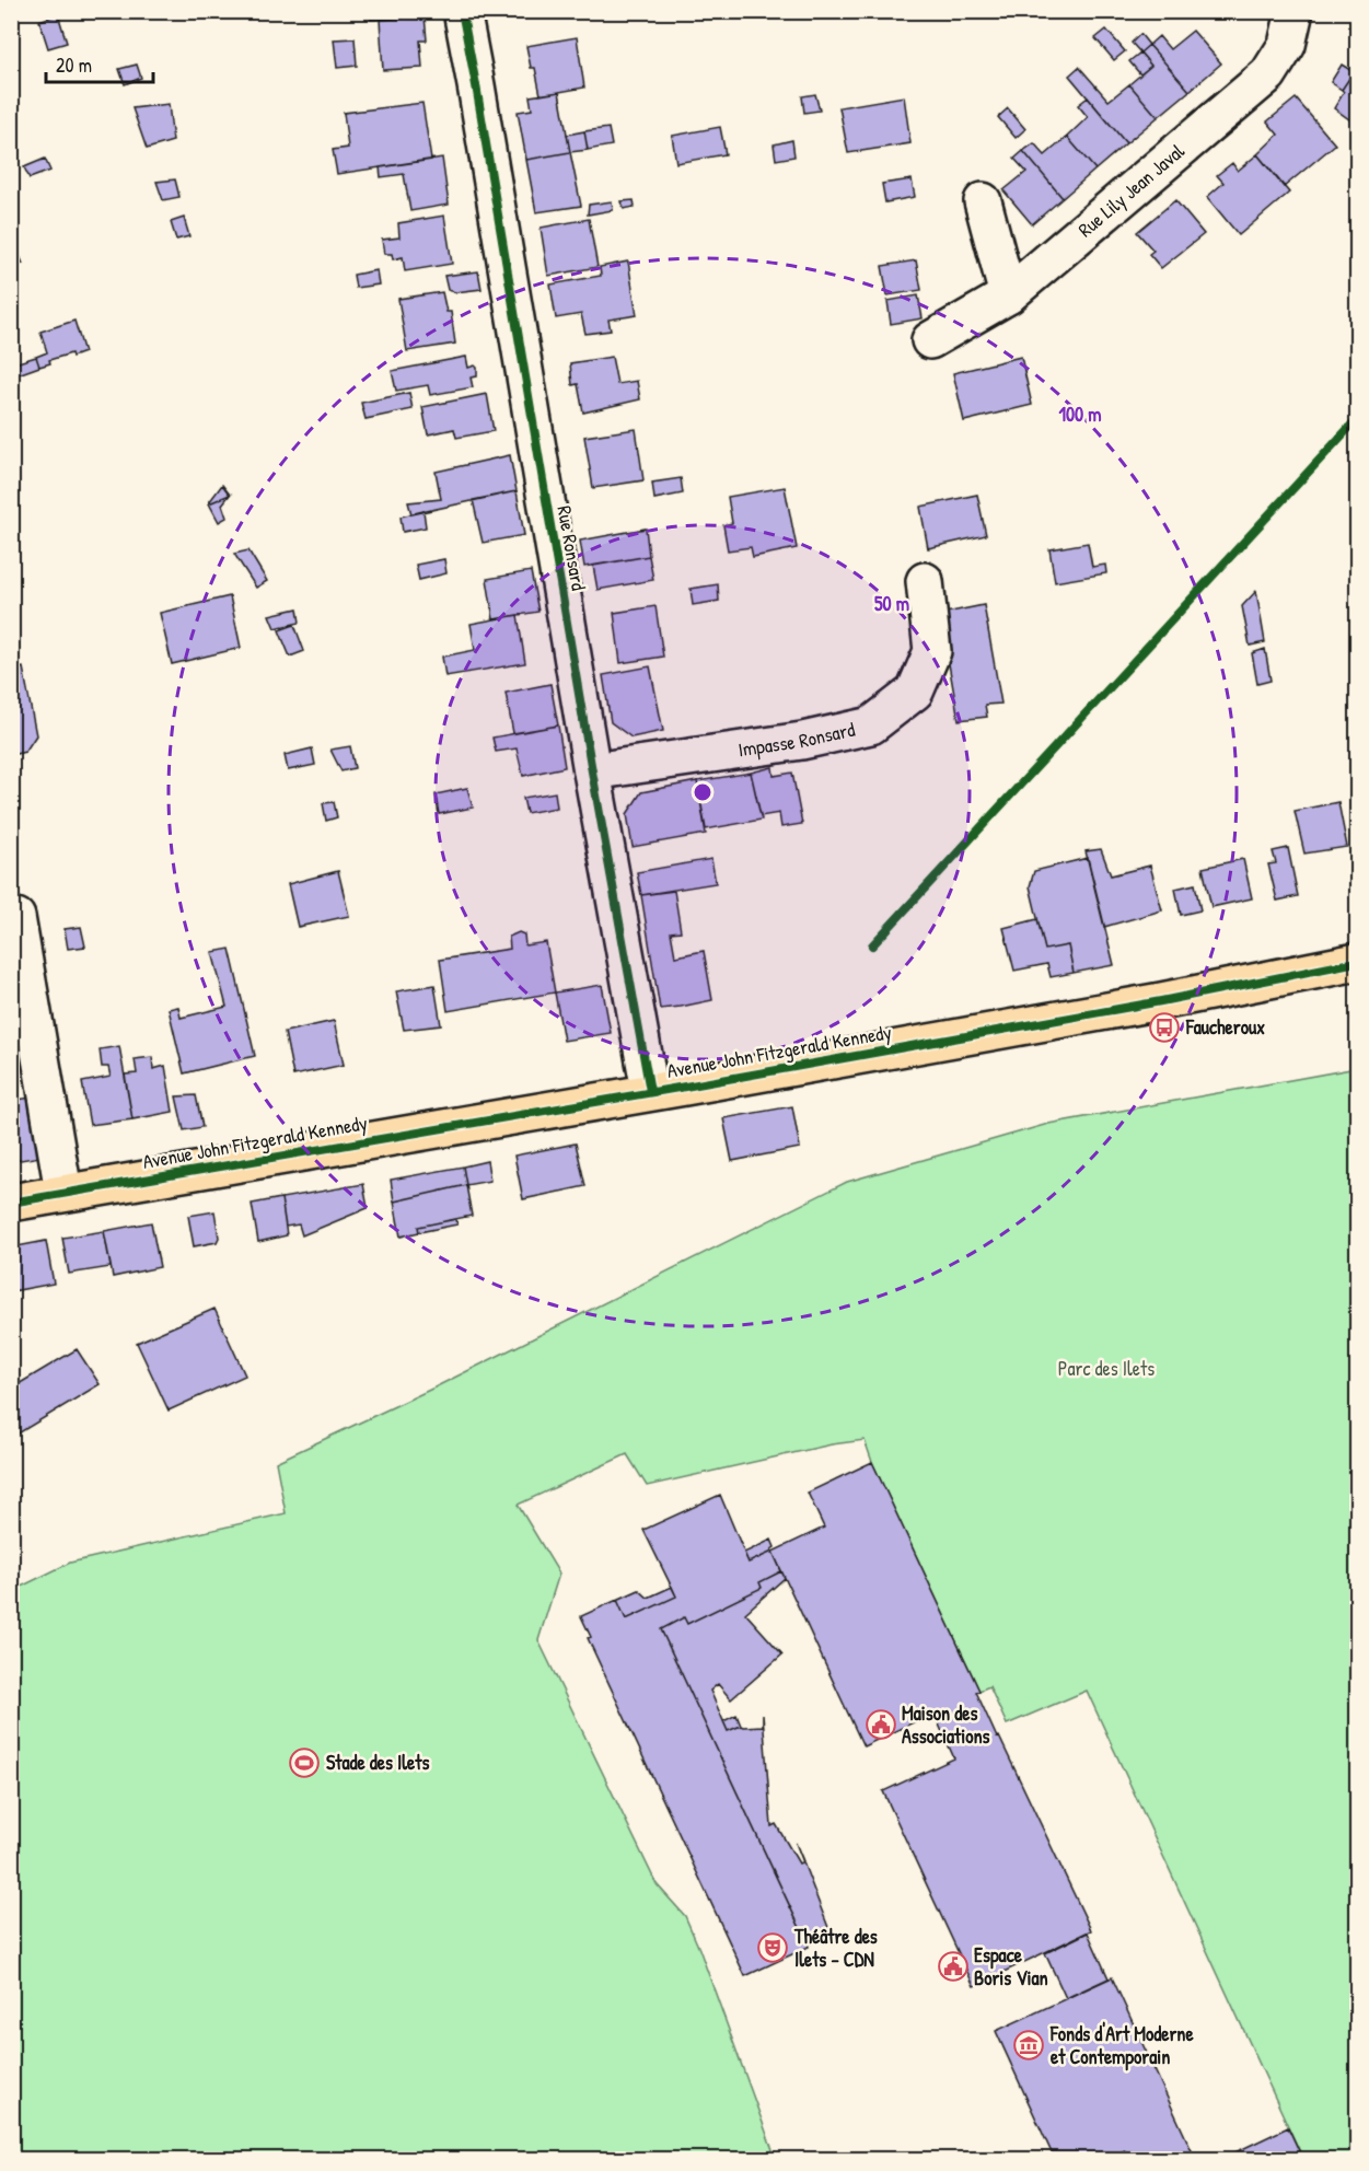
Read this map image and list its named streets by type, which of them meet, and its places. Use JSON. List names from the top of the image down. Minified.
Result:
{"streets":{"main road":["Avenue John Fitzgerald Kennedy"],"street":["Rue Lily Jean Javal","Rue Ronsard","Impasse Ronsard"]},"crossings":[["Rue Ronsard","Impasse Ronsard"],["Rue Ronsard","Avenue John Fitzgerald Kennedy"]],"parks":["Parc des Ilets"],"places":{"bus stop":["Faucheroux"],"public building":["Maison des Associations","Espace Boris Vian"],"sports":["Stade des Ilets"],"theatre":["Théâtre des Ilets - CDN"],"museum":["Fonds d'Art Moderne et Contemporain"]},"scale_bar":"20 m","rings":["100 m","50 m"]}
